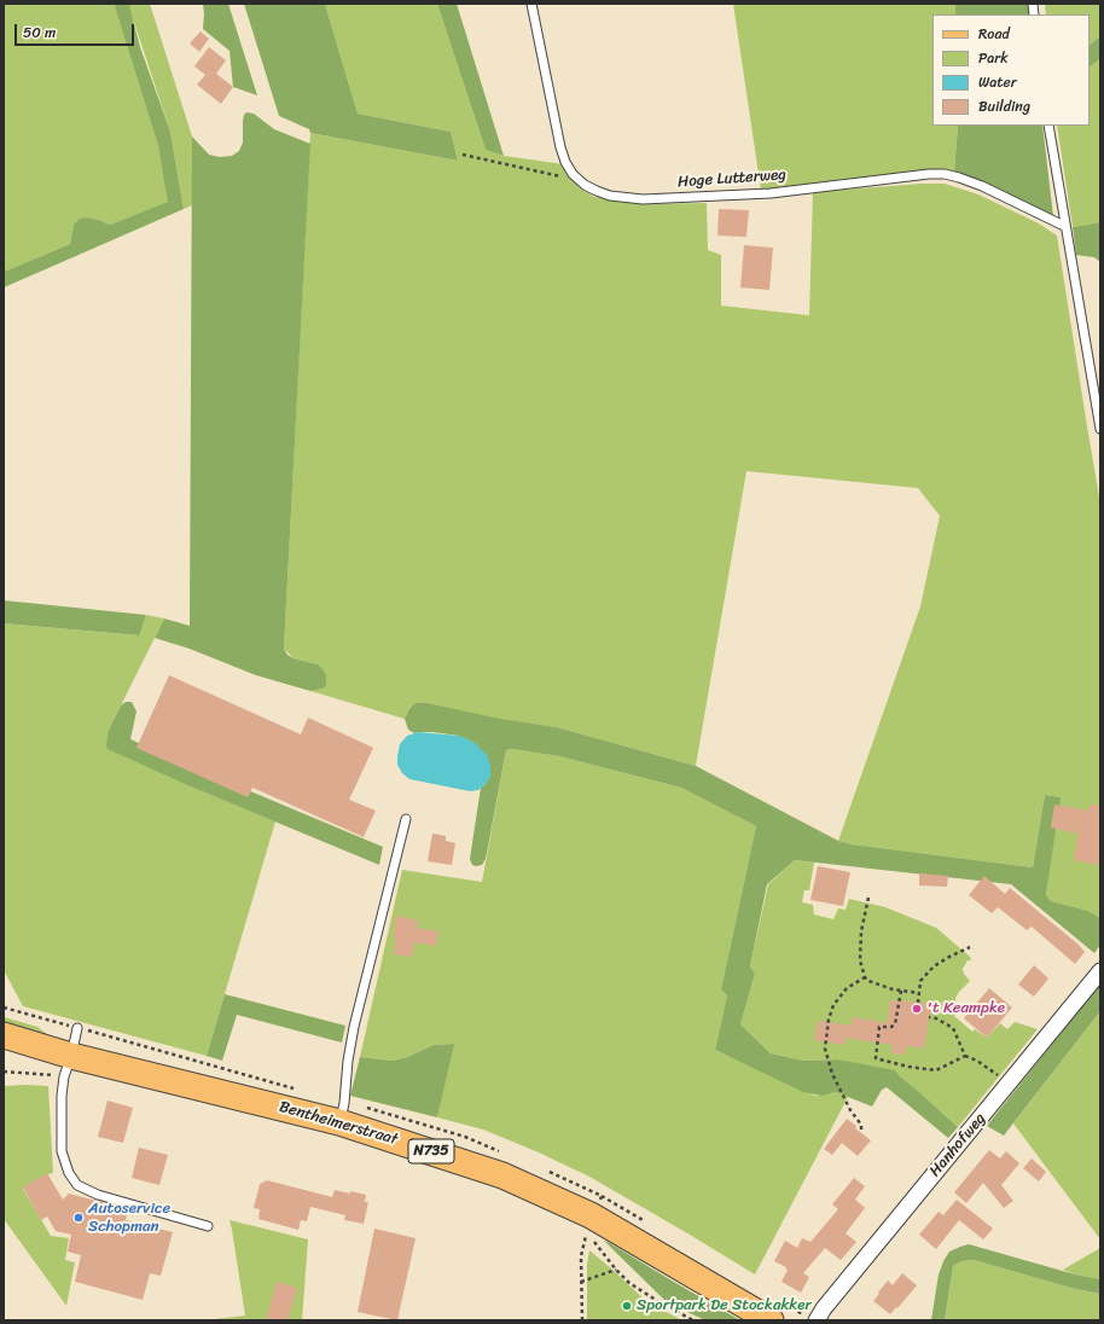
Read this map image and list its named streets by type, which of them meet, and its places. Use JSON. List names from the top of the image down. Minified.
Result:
{"streets":{"main road":["Bentheimerstraat","N735"],"street":["Hanhofweg"],"lane":["Hoge Lutterweg"]},"places":["'t Keampke","Autoservice Schopman","Sportpark De Stockakker"],"legend":["Road","Park","Water","Building"],"scale_bar":"50 m"}
